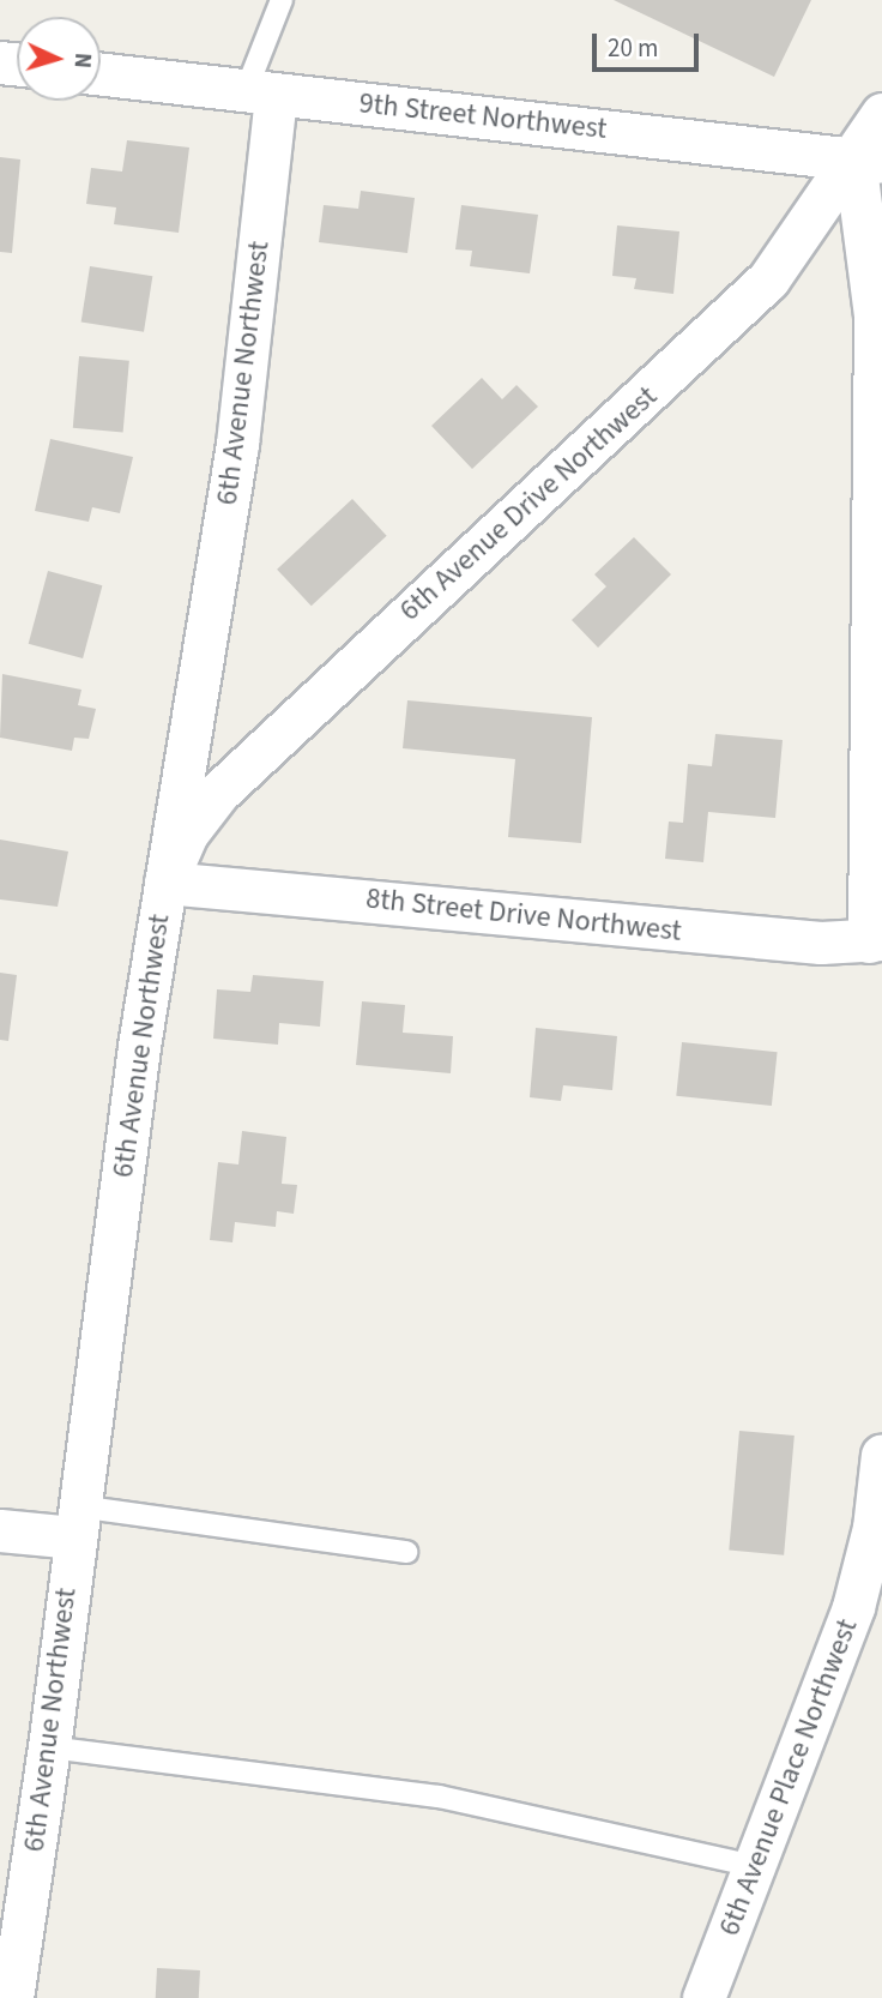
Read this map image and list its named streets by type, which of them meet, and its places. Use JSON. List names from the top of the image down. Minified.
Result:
{"streets":{"street":["9th Street Northwest","6th Avenue Northwest","6th Avenue Drive Northwest","8th Street Drive Northwest","6th Avenue Place Northwest"]},"crossings":[["9th Street Northwest","6th Avenue Northwest"],["9th Street Northwest","6th Avenue Drive Northwest"],["6th Avenue Northwest","6th Avenue Drive Northwest"],["6th Avenue Northwest","8th Street Drive Northwest"],["6th Avenue Drive Northwest","8th Street Drive Northwest"]],"scale_bar":"20 m","north":"right"}
